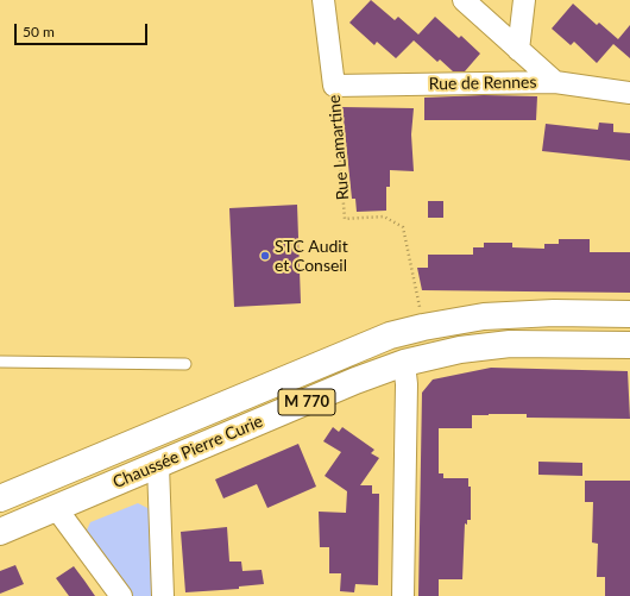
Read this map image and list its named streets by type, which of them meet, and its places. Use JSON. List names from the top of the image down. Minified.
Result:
{"streets":{"main road":["M 770","Chaussée Pierre Curie"],"street":["Rue de Rennes","Rue Lamartine"]},"crossings":[["Rue de Rennes","Rue Lamartine"],["Rue Lamartine","Chaussée Pierre Curie"]],"places":["STC Audit et Conseil"],"scale_bar":"50 m"}
